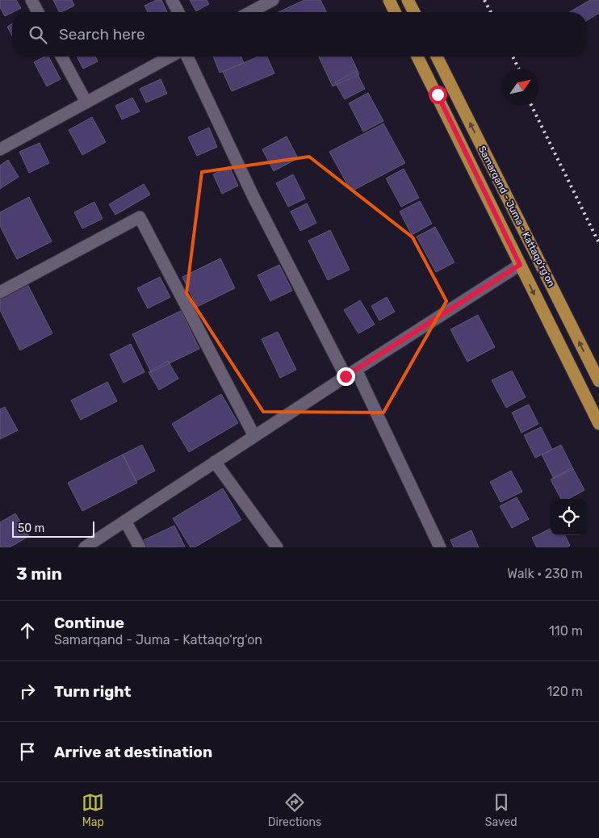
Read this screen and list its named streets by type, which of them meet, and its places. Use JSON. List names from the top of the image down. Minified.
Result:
{"streets":{"main road":["Samarqand - Juma - Kattaqo‘rg‘on"]},"scale_bar":"50 m","north":"top right","page":{"search":"Search here","scale":"50 m","heading":["3 min","Walk · 230 m"],"list":[["Continue","Samarqand - Juma - Kattaqo‘rg‘on","110 m"],["Turn right","120 m"],"Arrive at destination"],"nav":["Map","Directions","Saved"]}}
